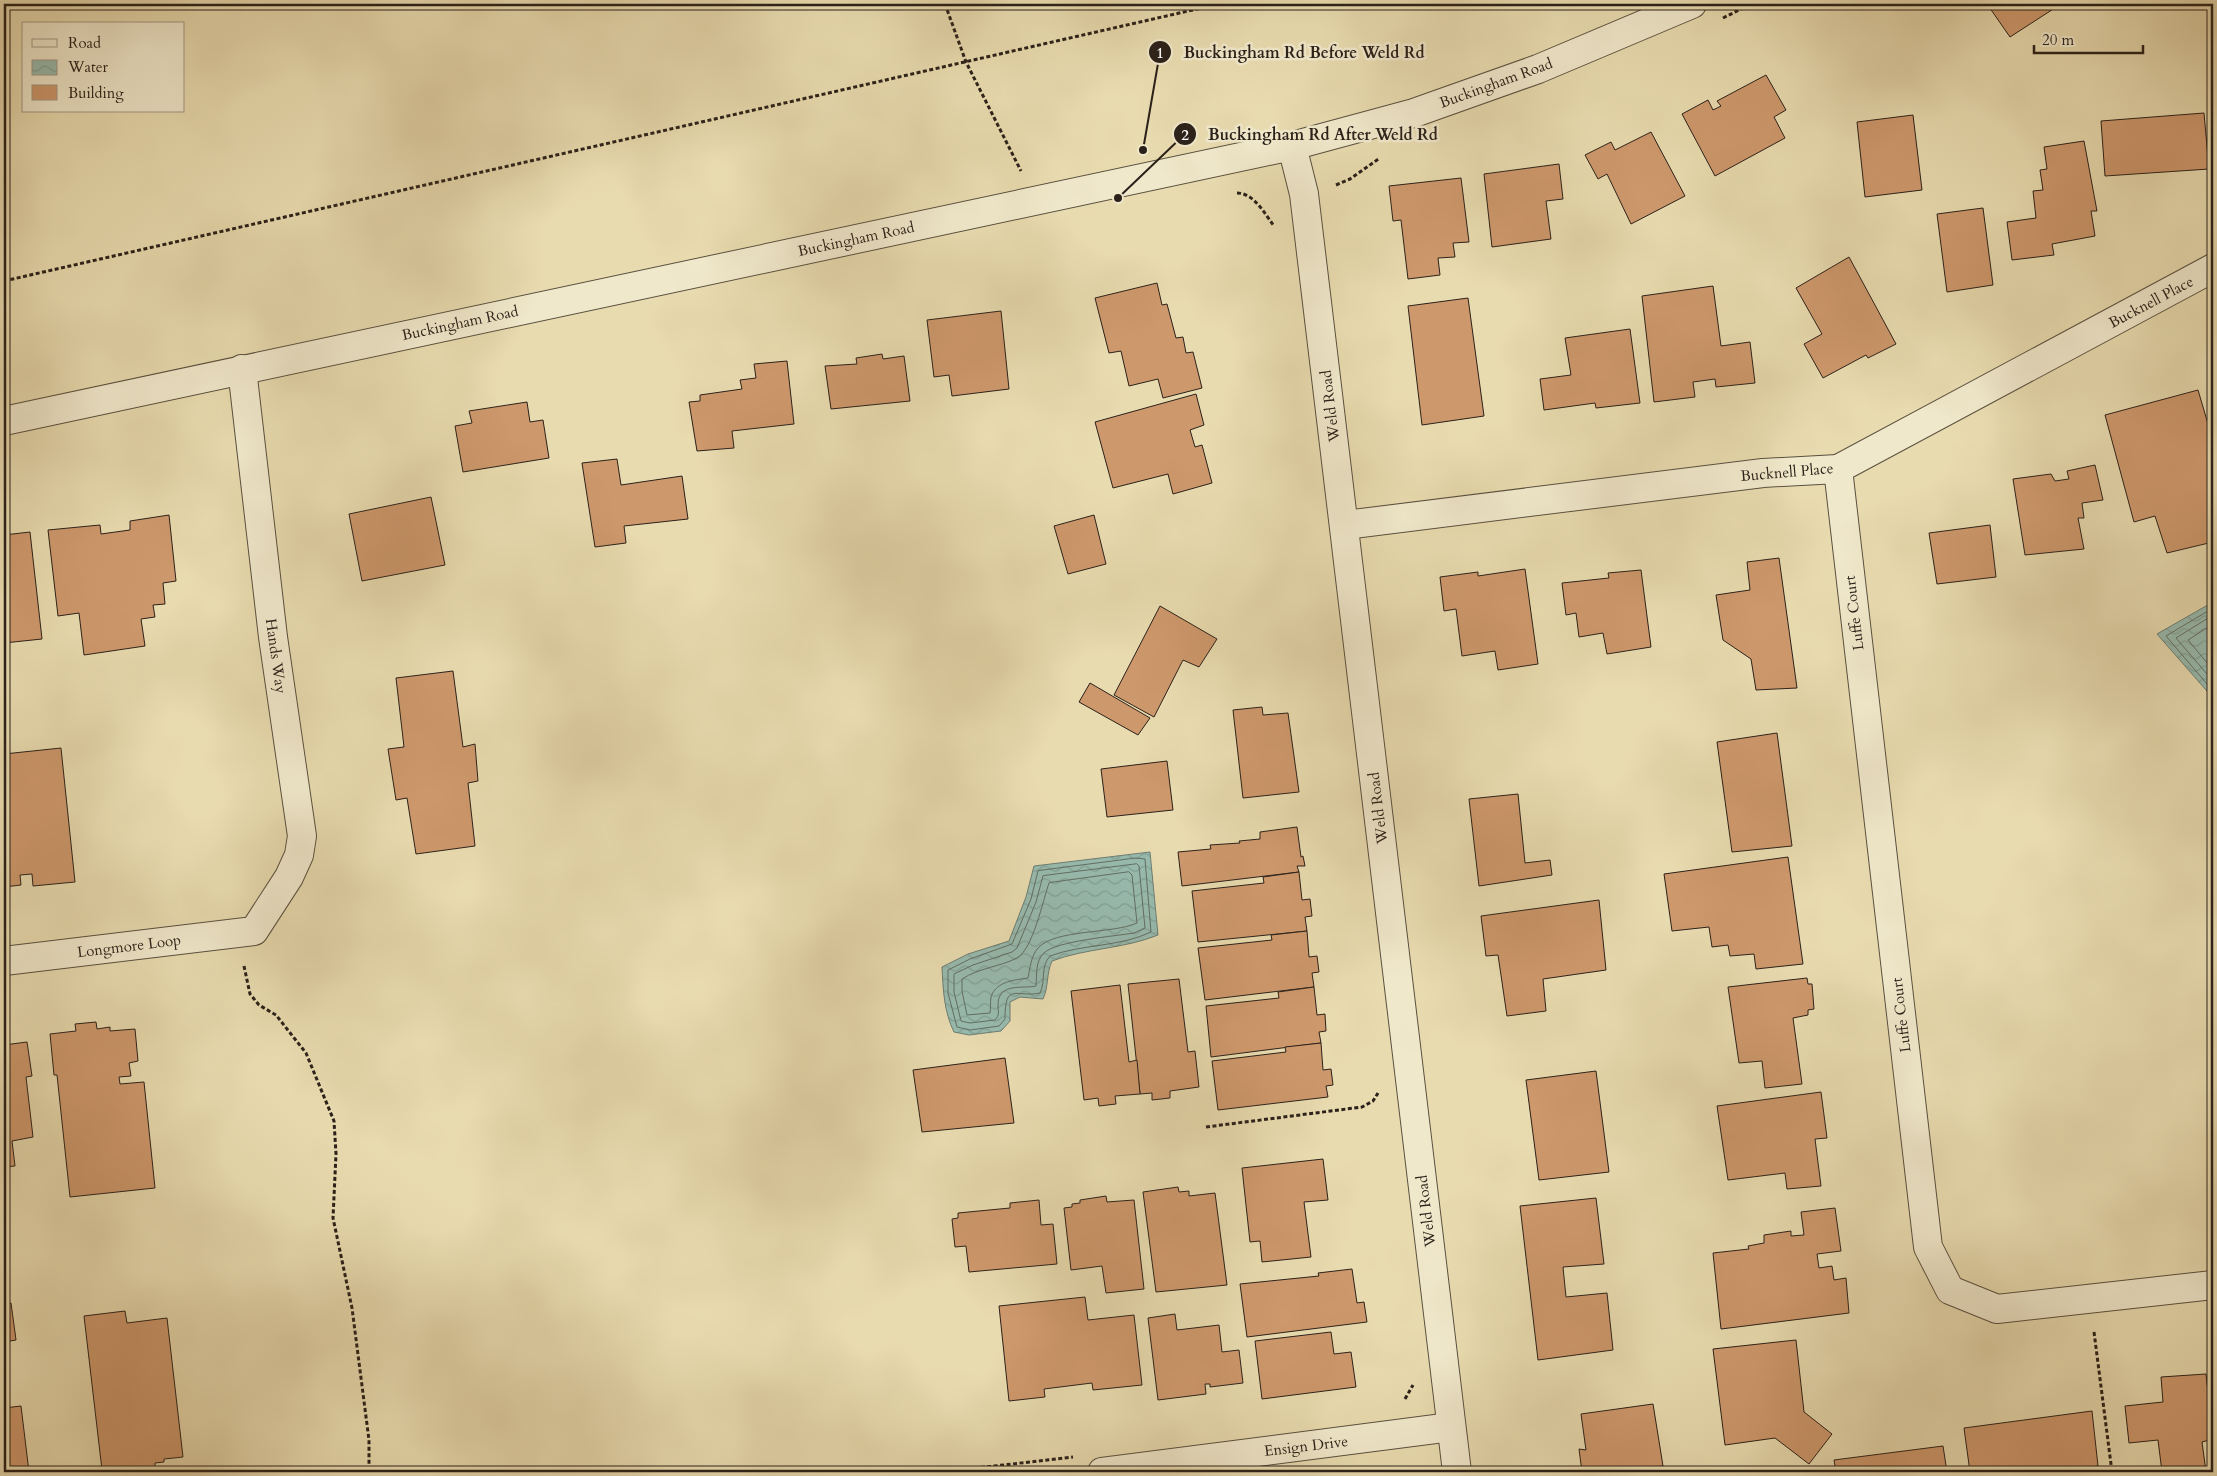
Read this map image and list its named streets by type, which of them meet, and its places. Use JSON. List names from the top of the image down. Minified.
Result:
{"streets":{"street":["Buckingham Road","Bucknell Place","Weld Road","Luffe Court","Hands Way","Longmore Loop","Ensign Drive"]},"crossings":[["Buckingham Road","Weld Road"],["Buckingham Road","Hands Way"],["Bucknell Place","Weld Road"],["Bucknell Place","Luffe Court"],["Weld Road","Ensign Drive"],["Hands Way","Longmore Loop"]],"places":["Buckingham Rd Before Weld Rd","Buckingham Rd After Weld Rd"],"legend":["Road","Water","Building"],"scale_bar":"20 m"}
